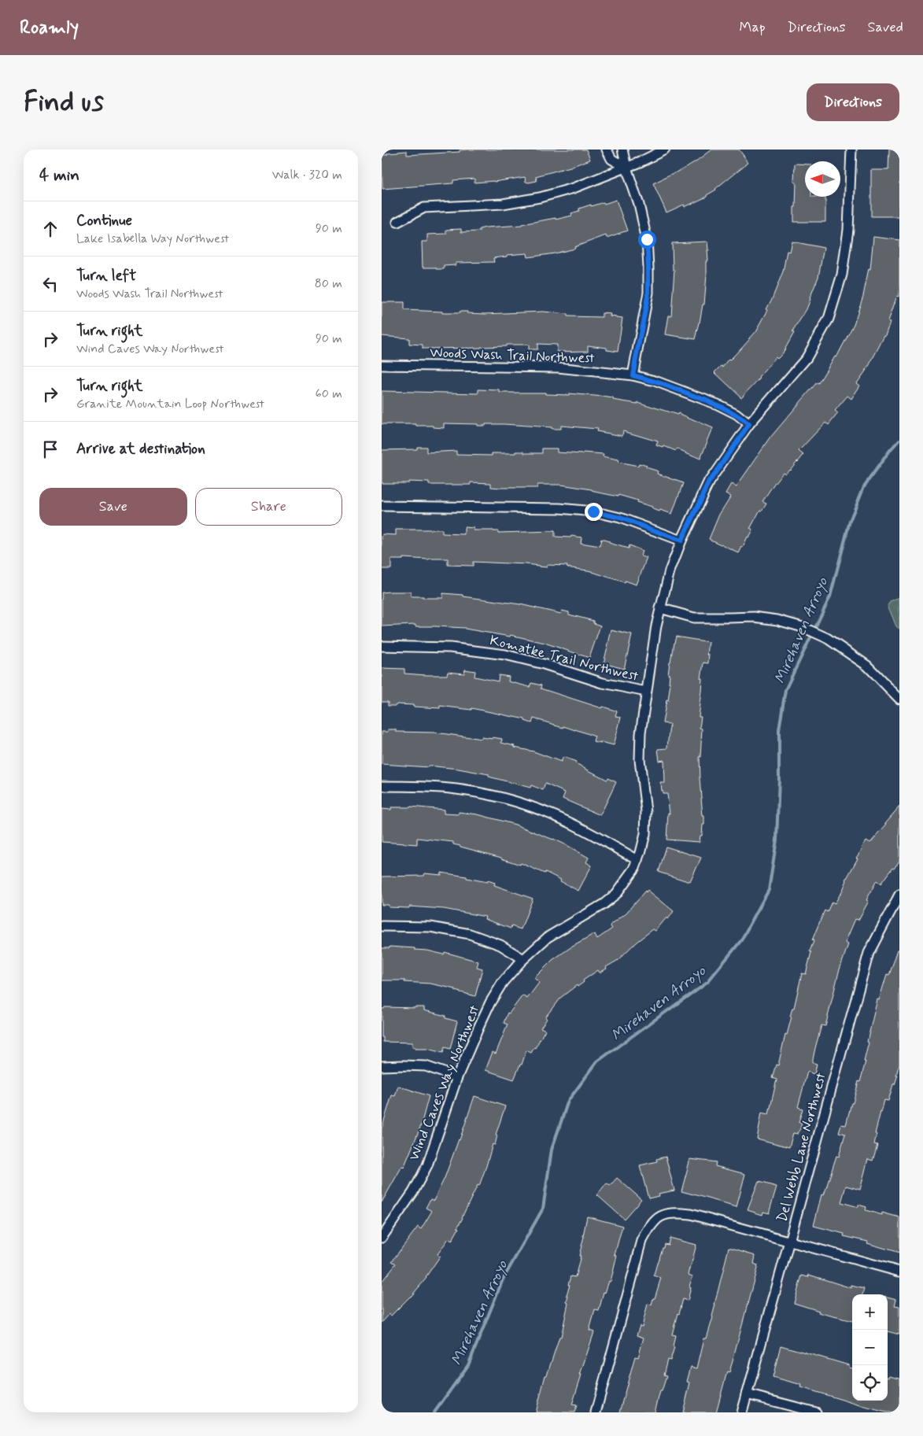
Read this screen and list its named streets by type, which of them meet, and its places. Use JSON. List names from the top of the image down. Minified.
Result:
{"streets":{"street":["Woods Wash Trail Northwest","Komatke Trail Northwest","Wind Caves Way Northwest","Del Webb Lane Northwest"]},"crossings":[["Woods Wash Trail Northwest","Wind Caves Way Northwest"],["Komatke Trail Northwest","Wind Caves Way Northwest"]],"water":["Mirehaven Arroyo"],"north":"left","page":{"header":"Roamly","nav":["Map","Directions","Saved"],"buttons":["Directions",["Save","Share"]],"title":"Find us","heading":["4 min","Walk · 320 m"],"list":[["Continue","Lake Isabella Way Northwest","90 m"],["Turn left","Woods Wash Trail Northwest","80 m"],["Turn right","Wind Caves Way Northwest","90 m"],["Turn right","Granite Mountain Loop Northwest","60 m"],"Arrive at destination"],"map_buttons":["+","−"]}}
